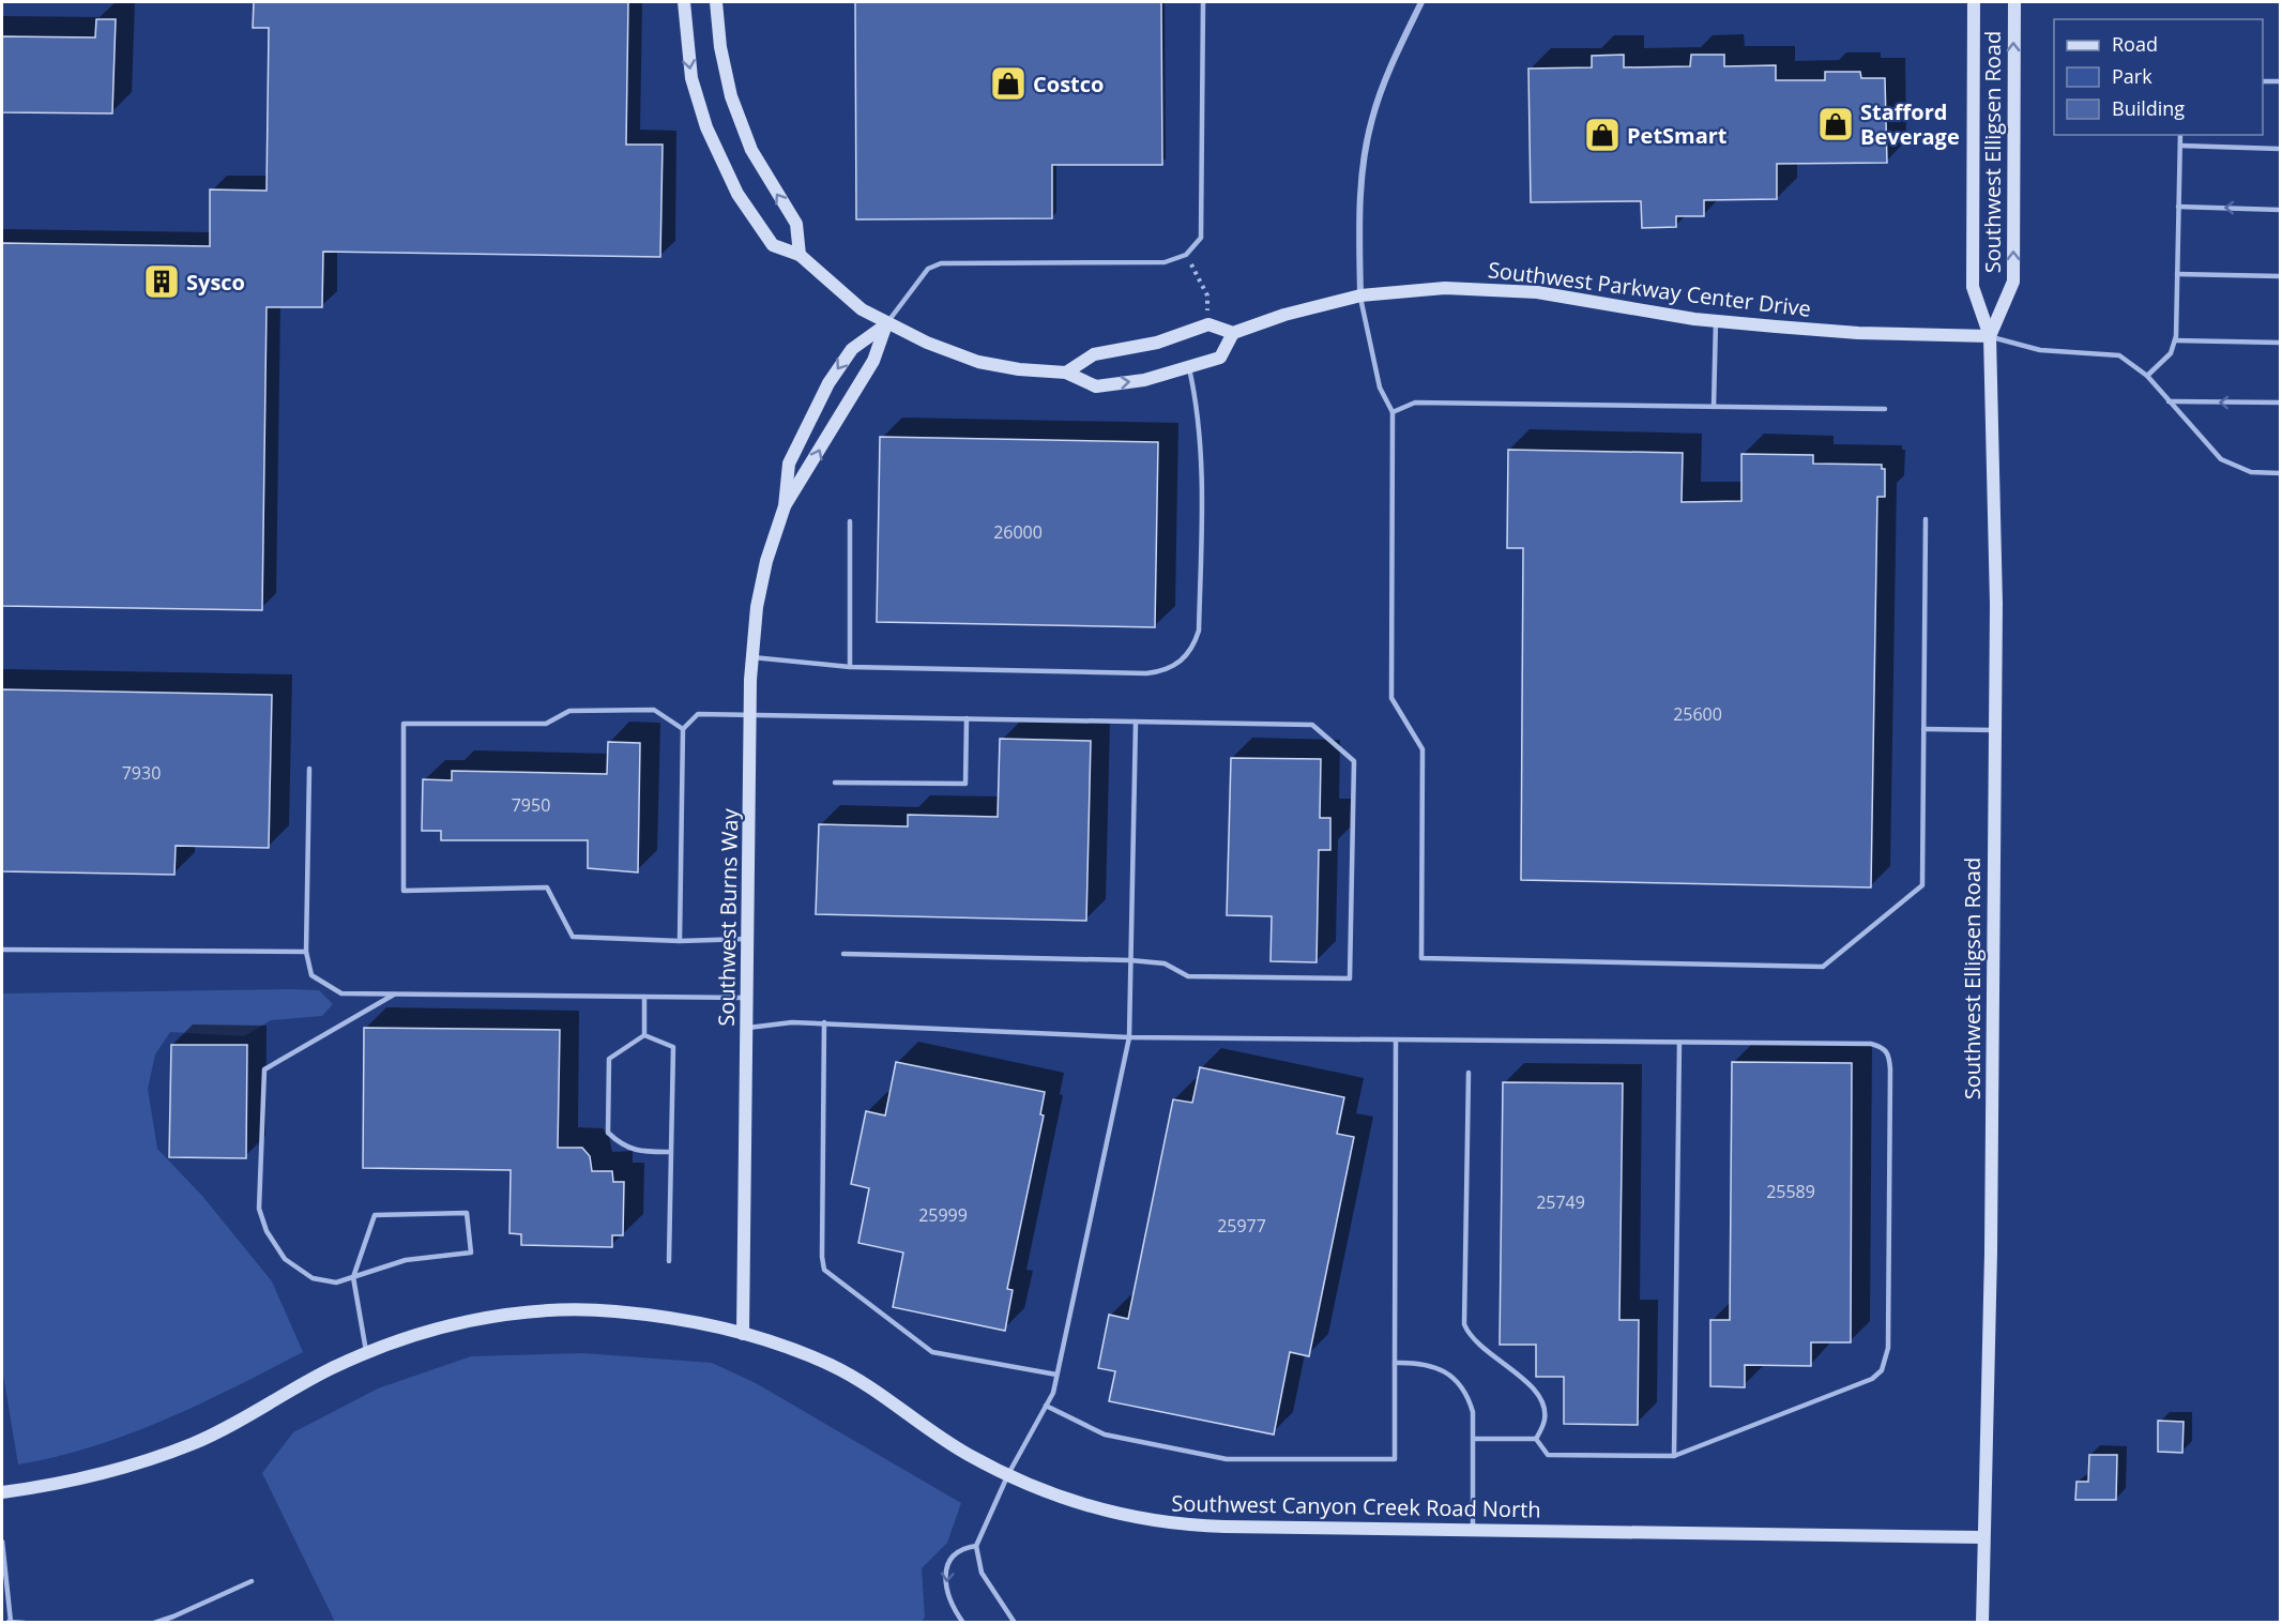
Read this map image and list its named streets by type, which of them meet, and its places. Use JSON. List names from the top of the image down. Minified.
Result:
{"streets":{"main road":["Southwest Elligsen Road","Southwest Parkway Center Drive","Southwest Burns Way","Southwest Canyon Creek Road North"]},"crossings":[["Southwest Elligsen Road","Southwest Parkway Center Drive"],["Southwest Elligsen Road","Southwest Canyon Creek Road North"],["Southwest Burns Way","Southwest Canyon Creek Road North"]],"places":{"shop":["Costco","Stafford Beverage","PetSmart"],"building":["Sysco"]},"house_numbers":["26000","25600","7930","7950","25589","25749","25999","25977"],"legend":["Road","Park","Building"]}
